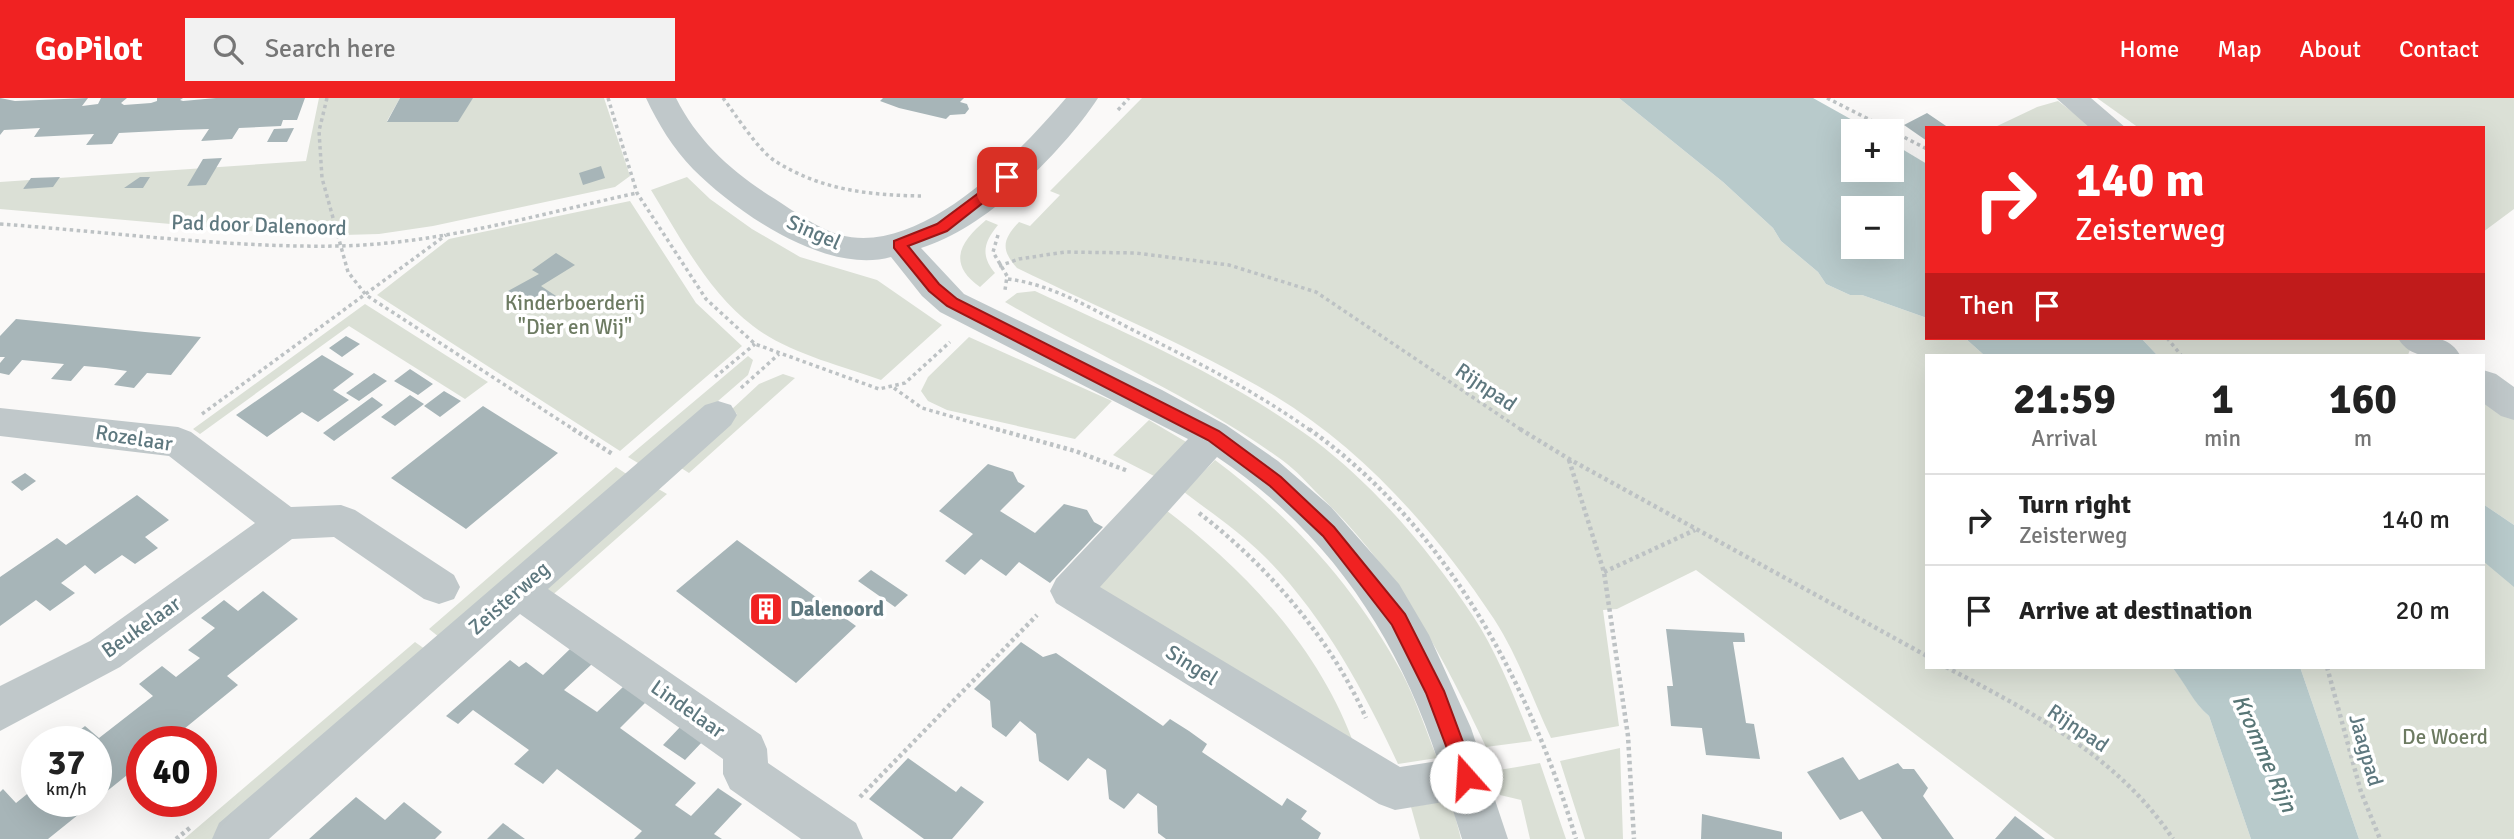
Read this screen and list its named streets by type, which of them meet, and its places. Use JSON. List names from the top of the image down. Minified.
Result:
{"streets":{"street":["Singel","Rozelaar","Zeisterweg","Beukelaar","Lindelaar"],"path":["Pad door Dalenoord","Rijnpad","Jaagpad"]},"crossings":[["Rozelaar","Beukelaar"],["Zeisterweg","Lindelaar"]],"water":["Kromme Rijn"],"parks":["Kinderboerderij \"Dier en Wij\"","De Woerd"],"places":{"building":["Dalenoord"]},"page":{"header":"GoPilot","search":"Search here","nav":["Home","Map","About","Contact"],"map_buttons":["+","−"],"turn":["140 m","Zeisterweg"],"then":"Then","eta":["21:59","Arrival","1","min","160","m"],"list":[{"name":"Turn right","note":"Zeisterweg","value":"140 m"},{"name":"Arrive at destination","value":"20 m"}],"speed":"37 km/h","limit":"40"}}
